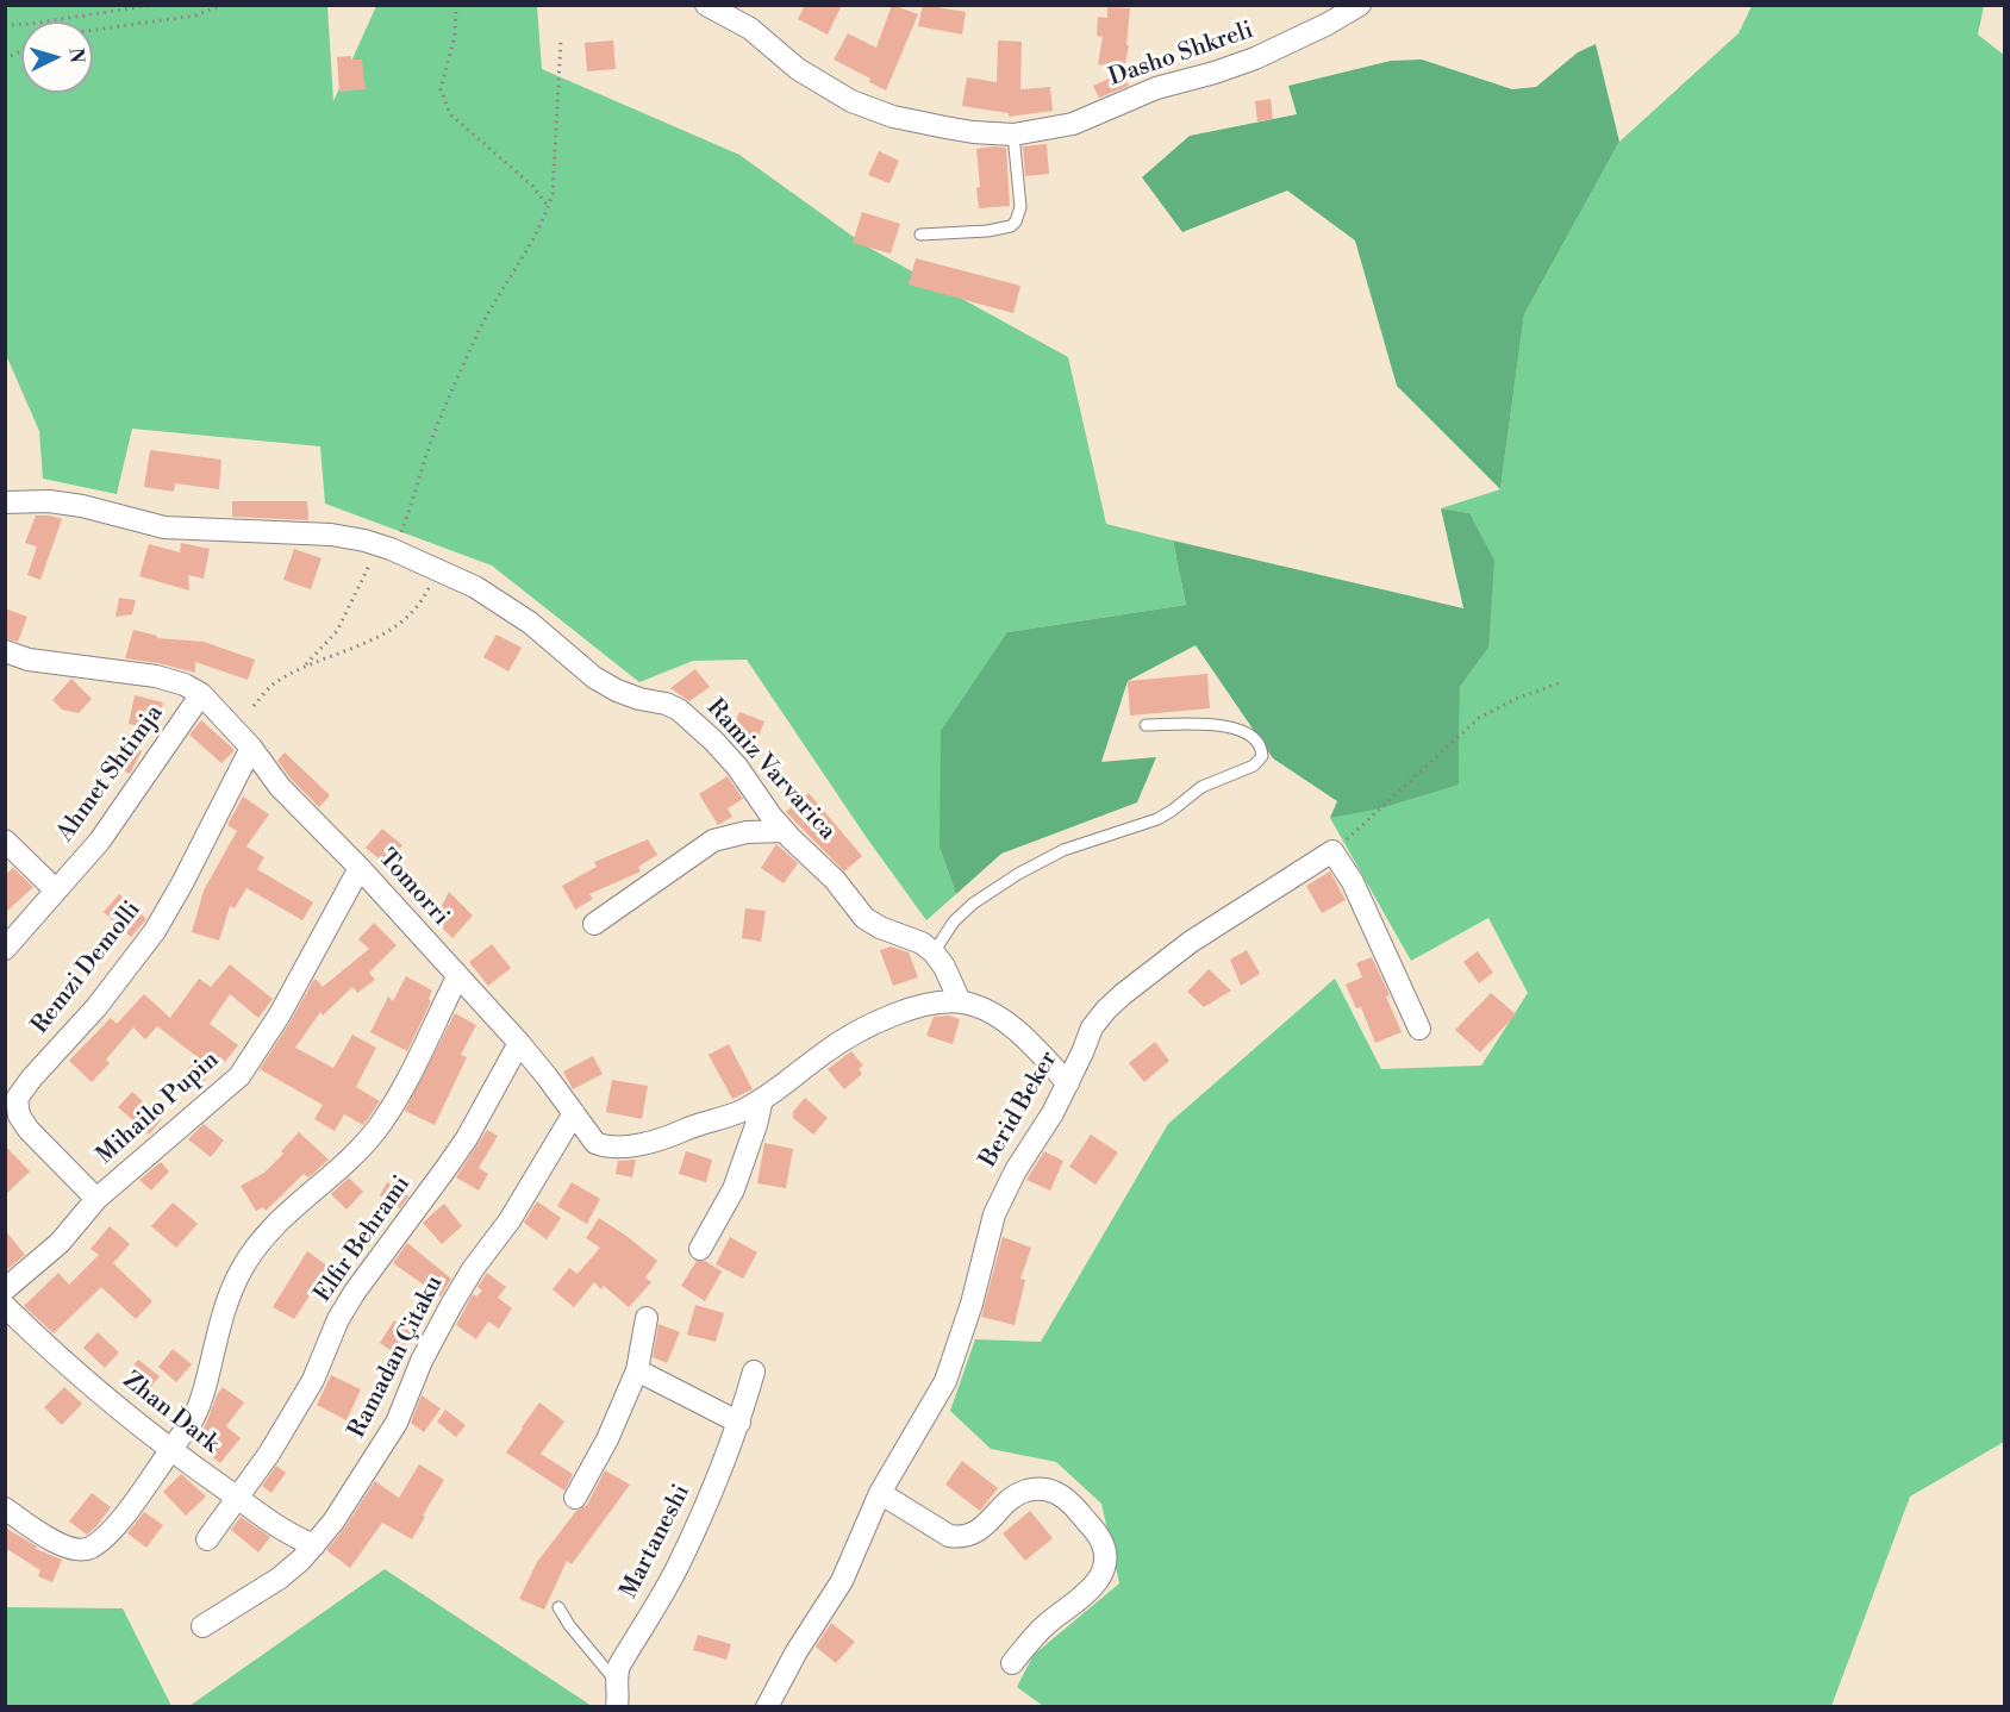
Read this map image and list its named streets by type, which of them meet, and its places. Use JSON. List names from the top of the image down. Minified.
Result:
{"streets":{"street":["Dasho Shkreli","Ramiz Varvarica","Ahmet Shtimja","Tomorri","Remzi Demolli","Mihailo Pupin","Berid Beker","Elfir Behrami","Ramadan Çitaku","Zhan Dark","Martaneshi"]},"crossings":[["Ahmet Shtimja","Tomorri"],["Tomorri","Remzi Demolli"],["Tomorri","Mihailo Pupin"],["Tomorri","Elfir Behrami"],["Tomorri","Ramadan Çitaku"],["Remzi Demolli","Mihailo Pupin"],["Elfir Behrami","Zhan Dark"],["Ramadan Çitaku","Zhan Dark"]],"north":"right"}
